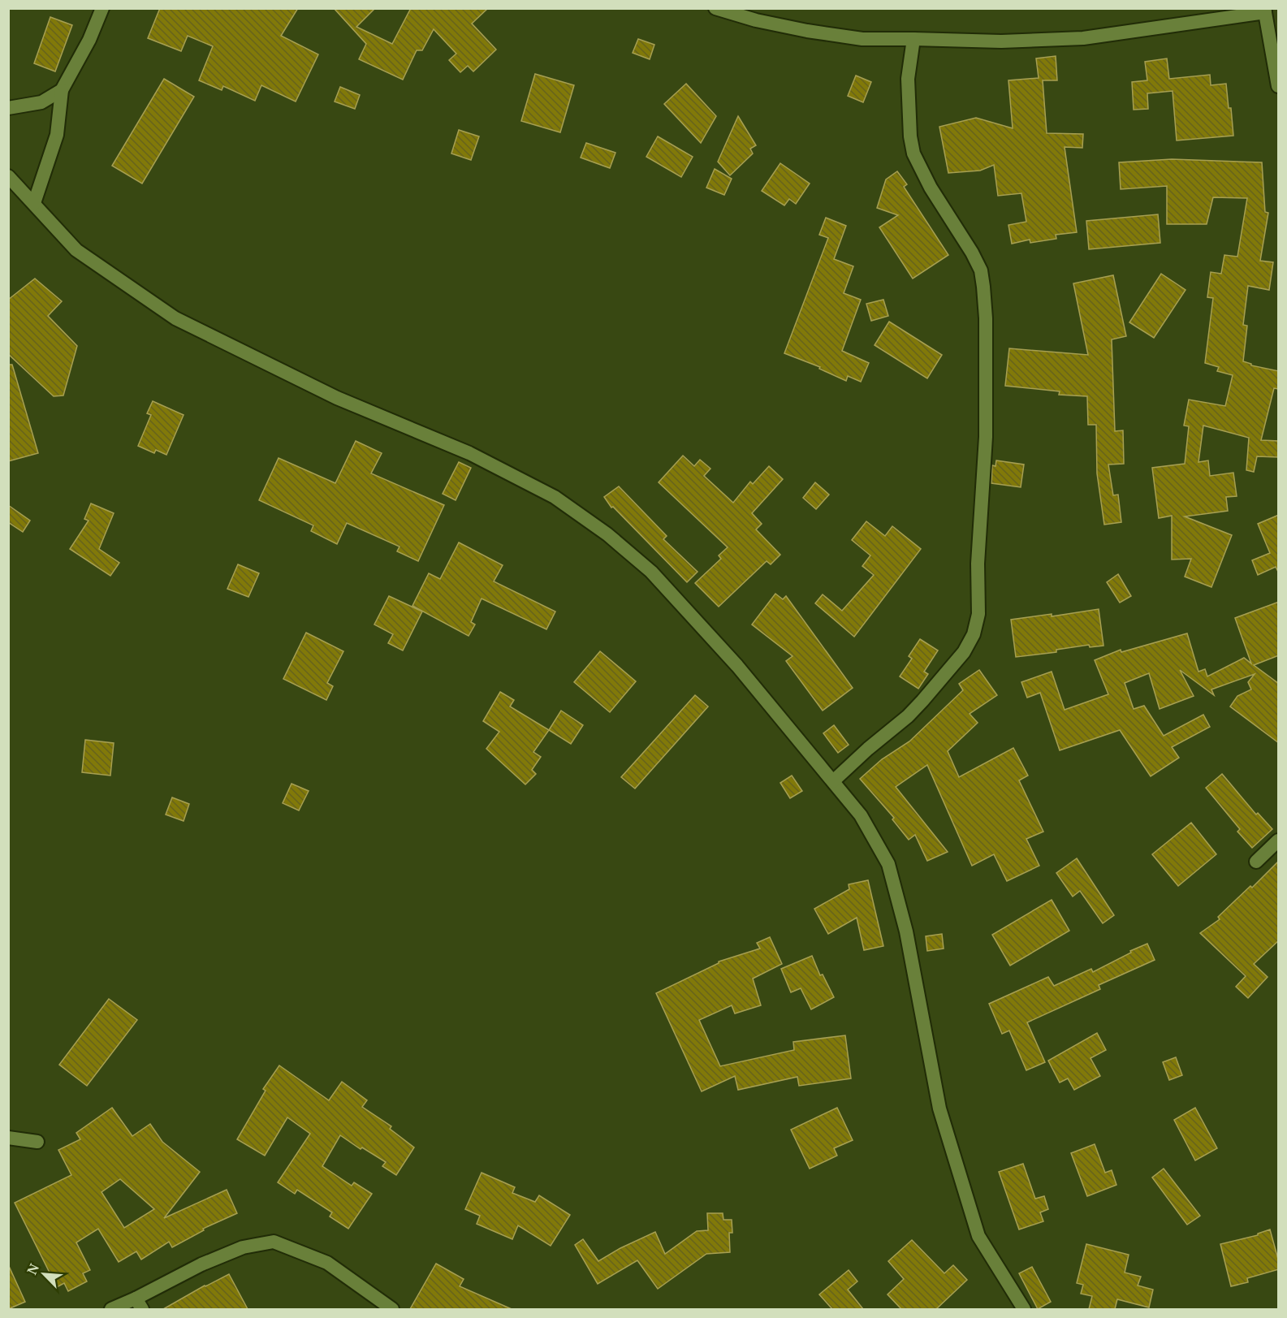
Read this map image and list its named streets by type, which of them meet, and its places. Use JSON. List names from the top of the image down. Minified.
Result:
{"north":"top left"}
